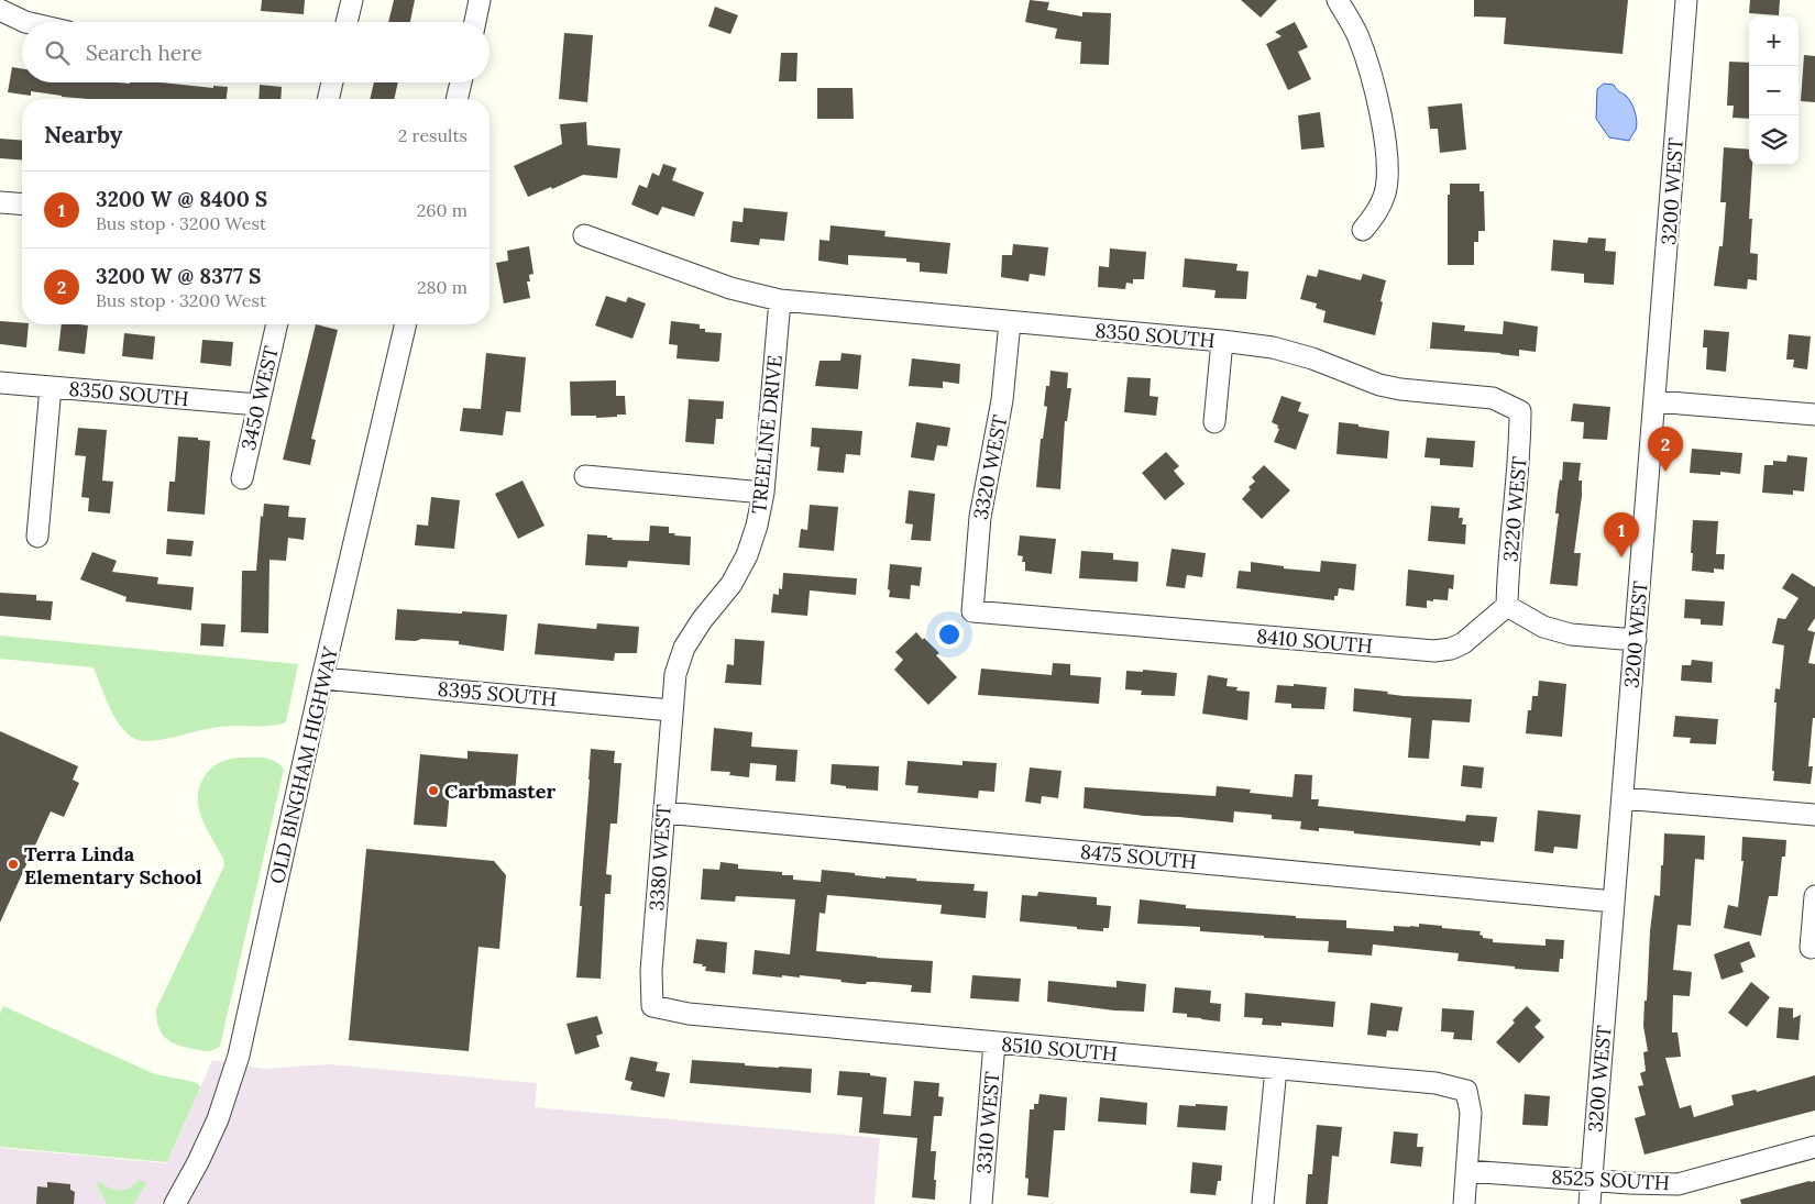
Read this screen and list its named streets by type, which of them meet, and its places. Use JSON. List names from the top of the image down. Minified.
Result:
{"streets":{"street":["3200 WEST","8350 SOUTH","3450 WEST","TREELINE DRIVE","3320 WEST","3220 WEST","8410 SOUTH","8395 SOUTH","OLD BINGHAM HIGHWAY","8475 SOUTH","3380 WEST","8510 SOUTH","3310 WEST","8525 SOUTH"]},"crossings":[["3200 WEST","8475 SOUTH"],["3200 WEST","8525 SOUTH"],["8350 SOUTH","3450 WEST"],["8350 SOUTH","TREELINE DRIVE"],["8350 SOUTH","3320 WEST"],["8350 SOUTH","3220 WEST"],["TREELINE DRIVE","8395 SOUTH"],["TREELINE DRIVE","3380 WEST"],["3320 WEST","8410 SOUTH"],["3220 WEST","8410 SOUTH"],["8395 SOUTH","OLD BINGHAM HIGHWAY"],["8395 SOUTH","3380 WEST"],["8475 SOUTH","3380 WEST"],["3380 WEST","8510 SOUTH"],["8510 SOUTH","3310 WEST"],["8510 SOUTH","8525 SOUTH"]],"places":["Carbmaster","Terra Linda Elementary School"],"page":{"map_buttons":["+","−"],"search":"Search here","heading":["Nearby","2 results"],"list":[{"mark":"1","name":"3200 W @ 8400 S","note":"Bus stop · 3200 West","value":"260 m"},{"mark":"2","name":"3200 W @ 8377 S","note":"Bus stop · 3200 West","value":"280 m"}],"pins":["2","1"]}}
